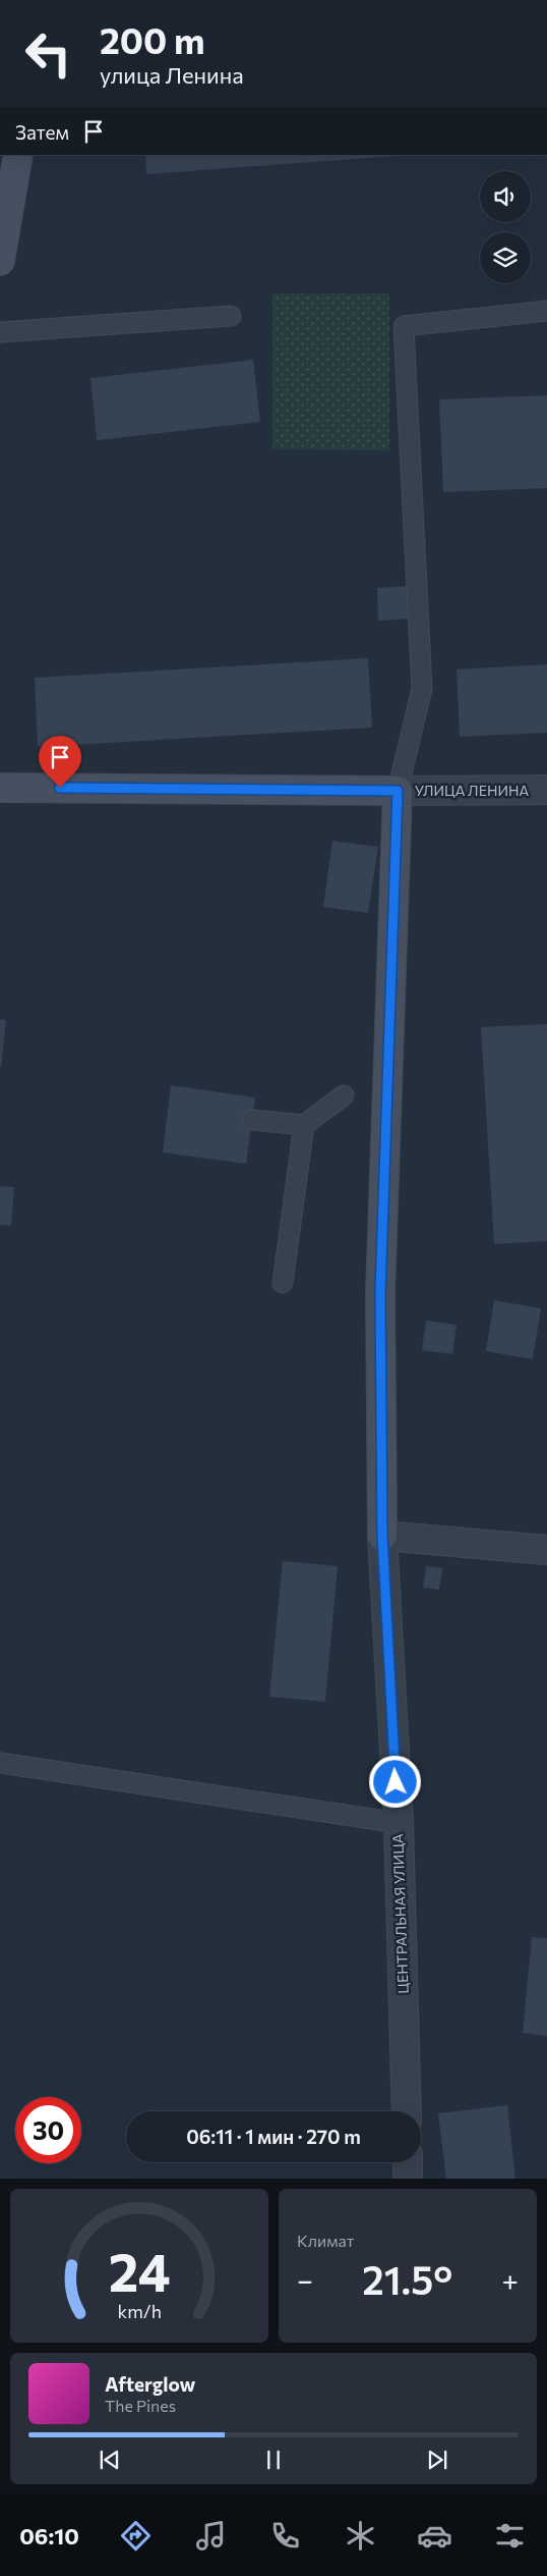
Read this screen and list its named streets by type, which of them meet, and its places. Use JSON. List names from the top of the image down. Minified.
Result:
{"streets":{"street":["УЛИЦА ЛЕНИНА","ЦЕНТРАЛЬНАЯ УЛИЦА"]},"crossings":[["УЛИЦА ЛЕНИНА","ЦЕНТРАЛЬНАЯ УЛИЦА"]],"page":{"turn":["200 m","улица Ленина"],"then":"Затем","limit":"30","trip":"06:11 · 1 мин · 270 m","tile":"Климат","heat":["−","21.5°","+"],"song":["Afterglow","The Pines"],"tabs":"06:10","gauge":["24","km/h"]}}
